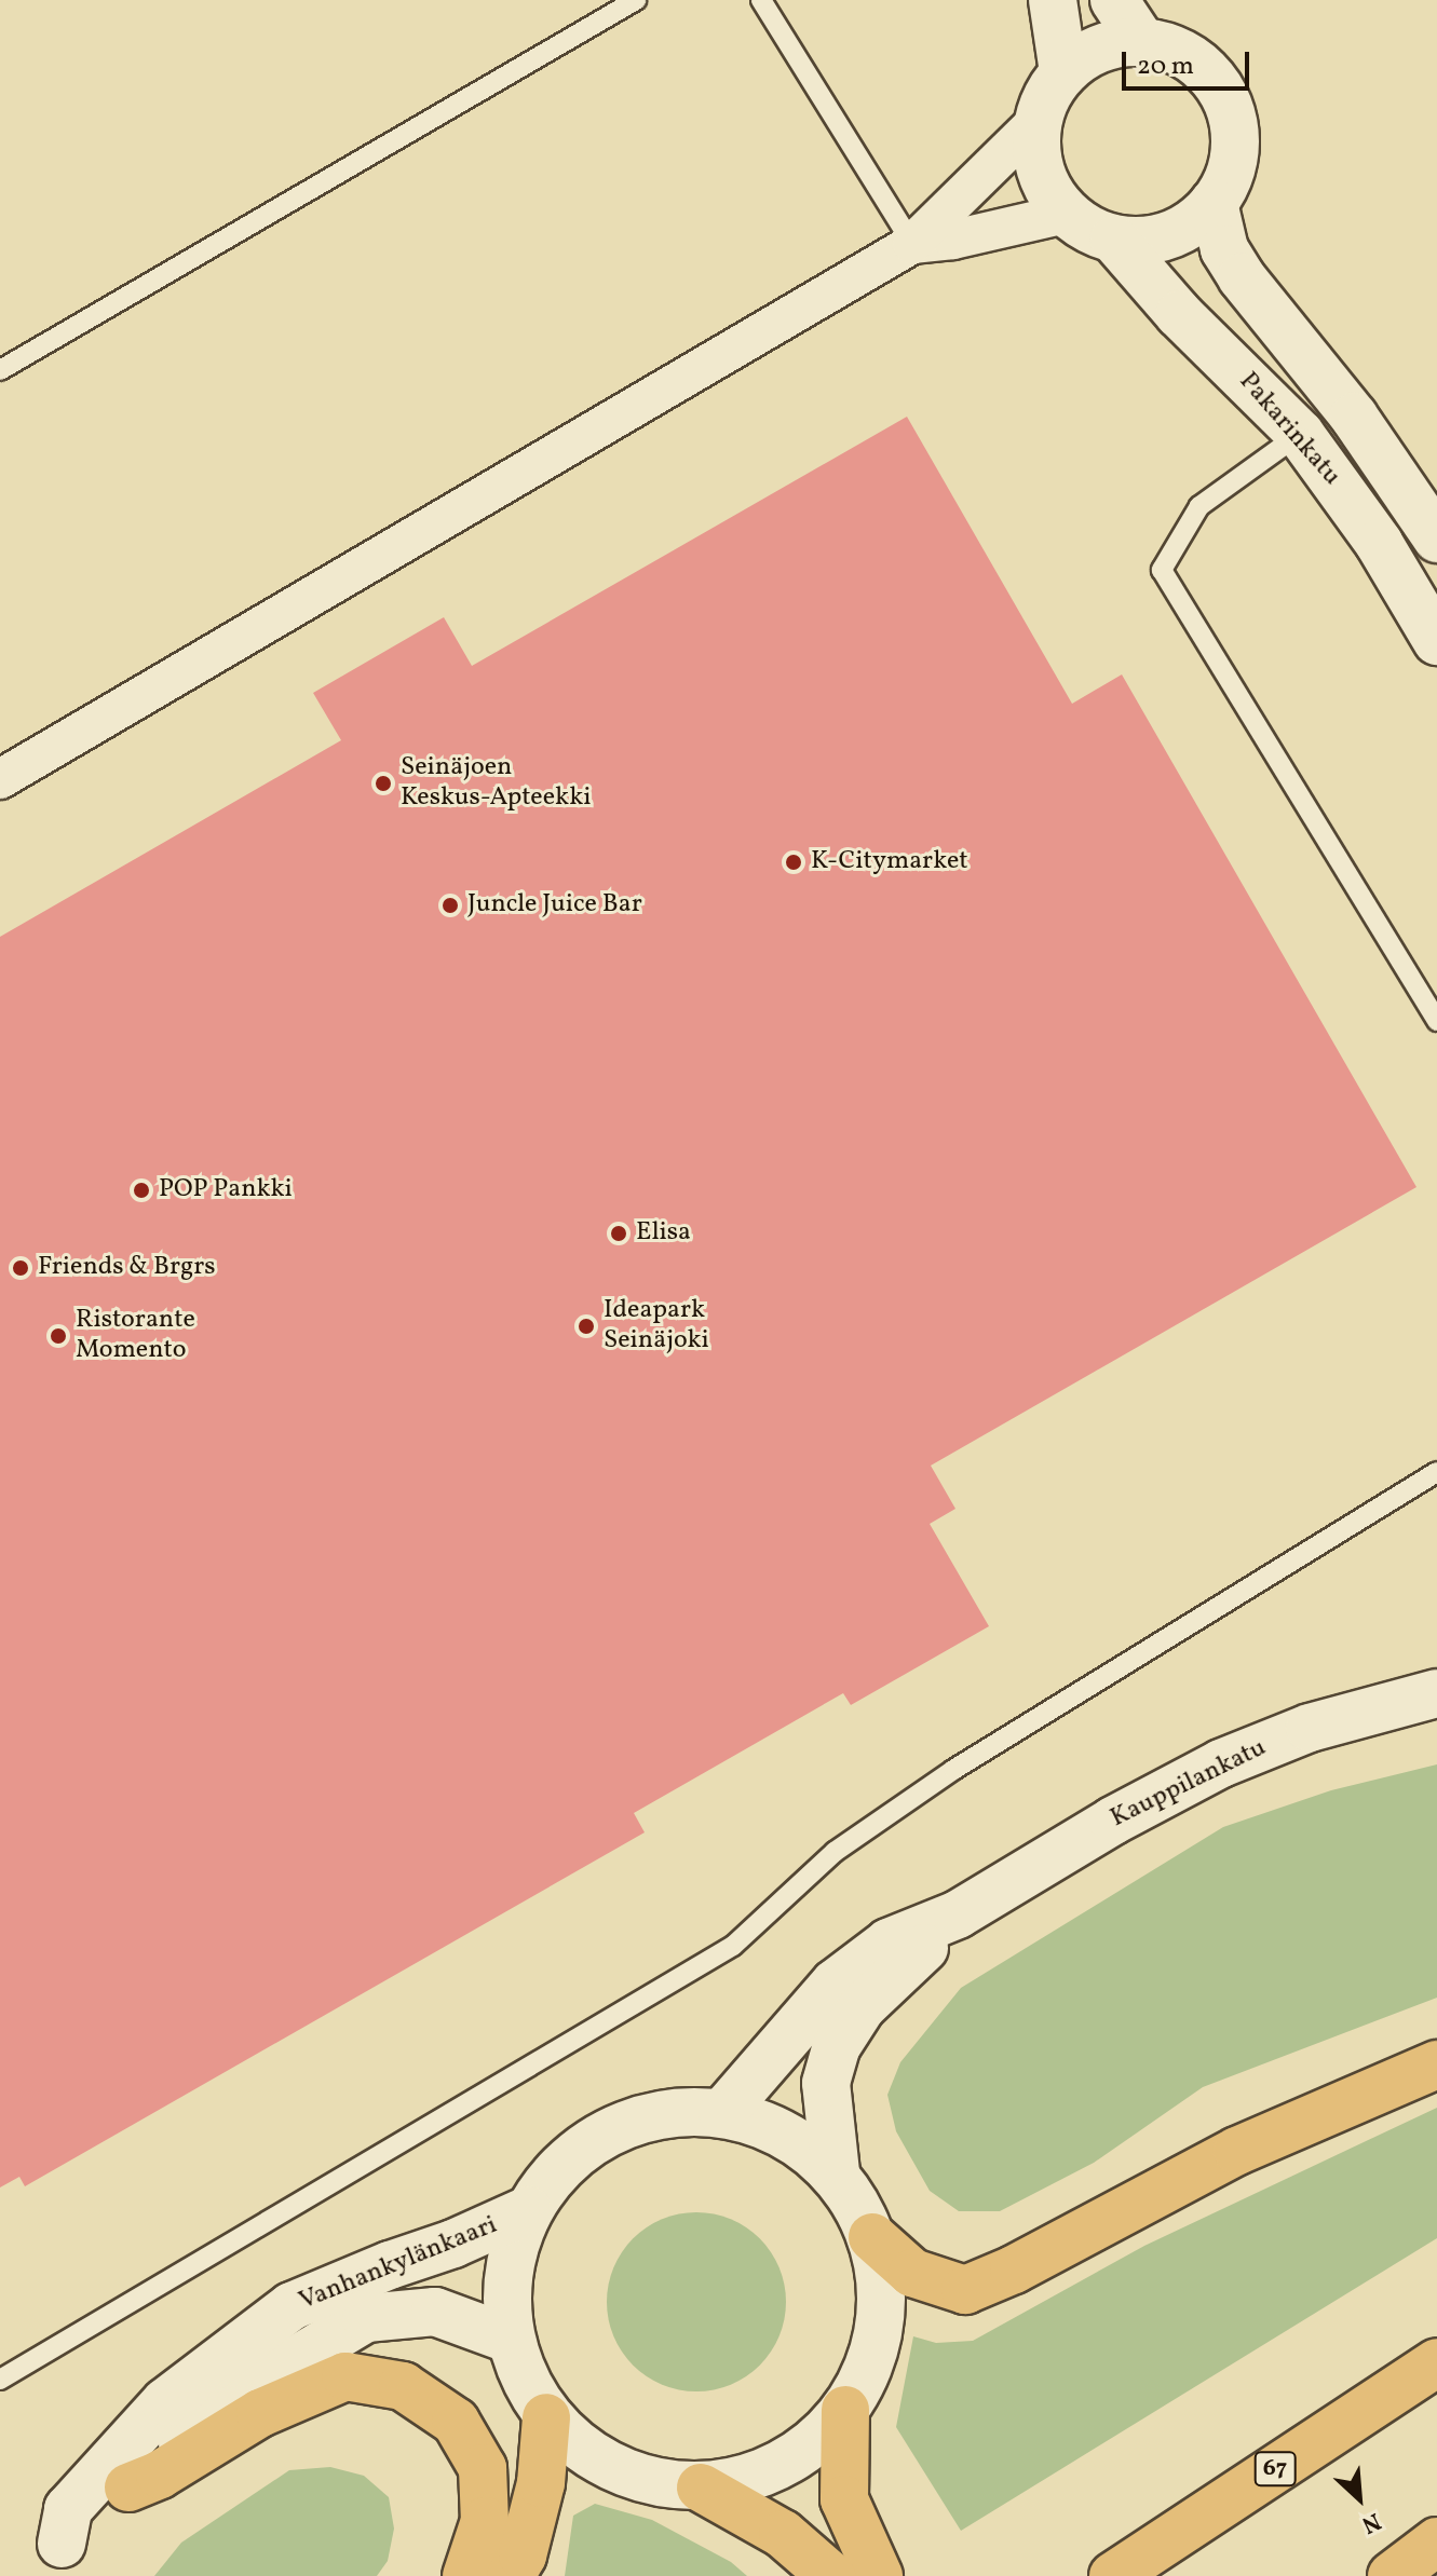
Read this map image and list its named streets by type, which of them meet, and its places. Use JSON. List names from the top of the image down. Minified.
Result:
{"streets":{"main road":["67"],"street":["Pakarinkatu","Kauppilankatu","Vanhankylänkaari"]},"places":["Seinäjoen Keskus-Apteekki","K-Citymarket","Juncle Juice Bar","POP Pankki","Elisa","Friends & Brgrs","Ideapark Seinäjoki","Ristorante Momento"],"scale_bar":"20 m","north":"bottom right"}
